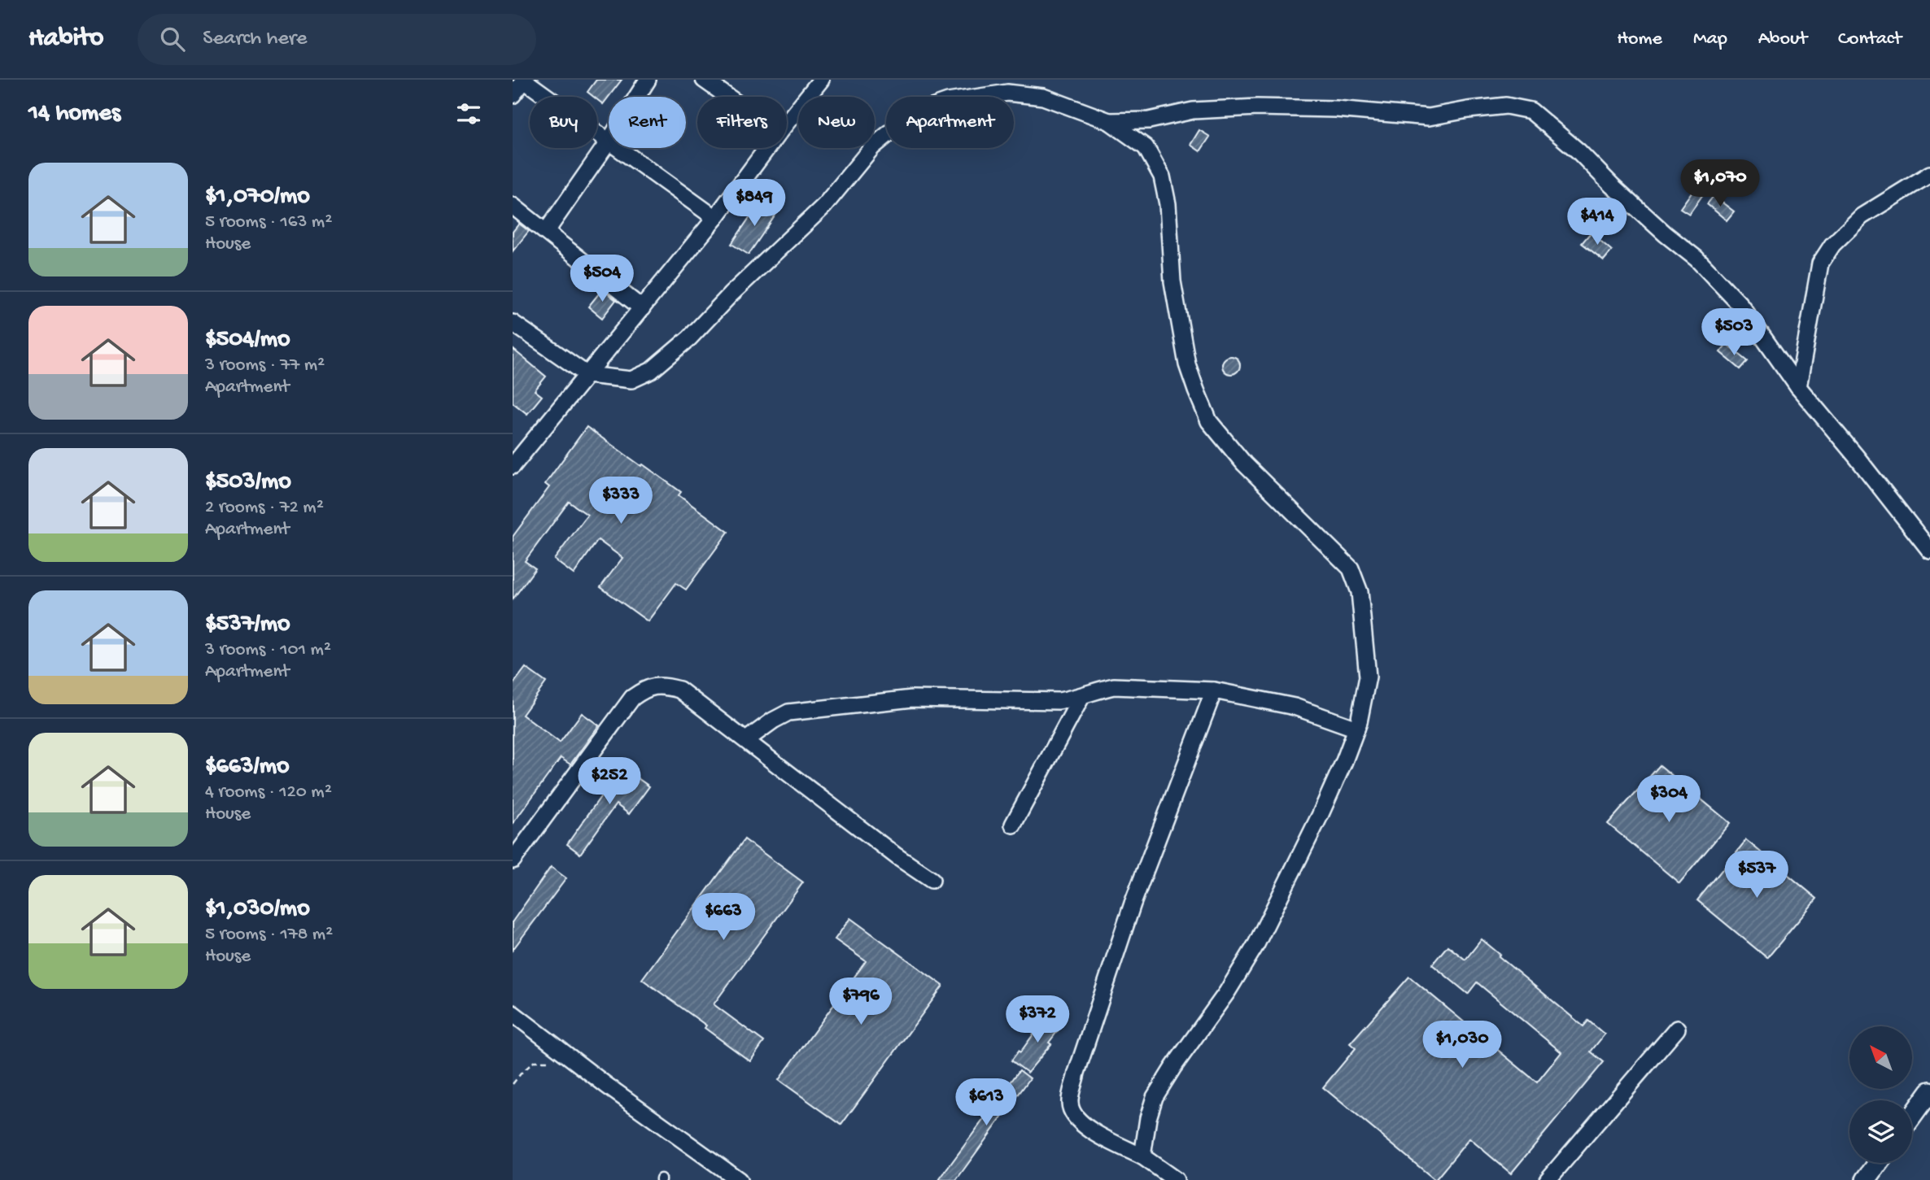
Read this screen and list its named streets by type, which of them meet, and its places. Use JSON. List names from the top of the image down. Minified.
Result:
{"north":"top left","page":{"header":"Habito","search":"Search here","nav":["Home","Map","About","Contact"],"heading":"14 homes","chip":["Buy","Rent","Filters","New","Apartment"],"list":[{"name":"$1,070/mo","note":"5 rooms · 163 m² · House"},{"name":"$504/mo","note":"3 rooms · 77 m² · Apartment"},{"name":"$503/mo","note":"2 rooms · 72 m² · Apartment"},{"name":"$537/mo","note":"3 rooms · 101 m² · Apartment"},{"name":"$663/mo","note":"4 rooms · 120 m² · House"},{"name":"$1,030/mo","note":"5 rooms · 178 m² · House"}],"price":["$1,070","$849","$414","$504","$503","$333","$252","$304","$537","$663","$796","$372","$1,030","$613"]}}
